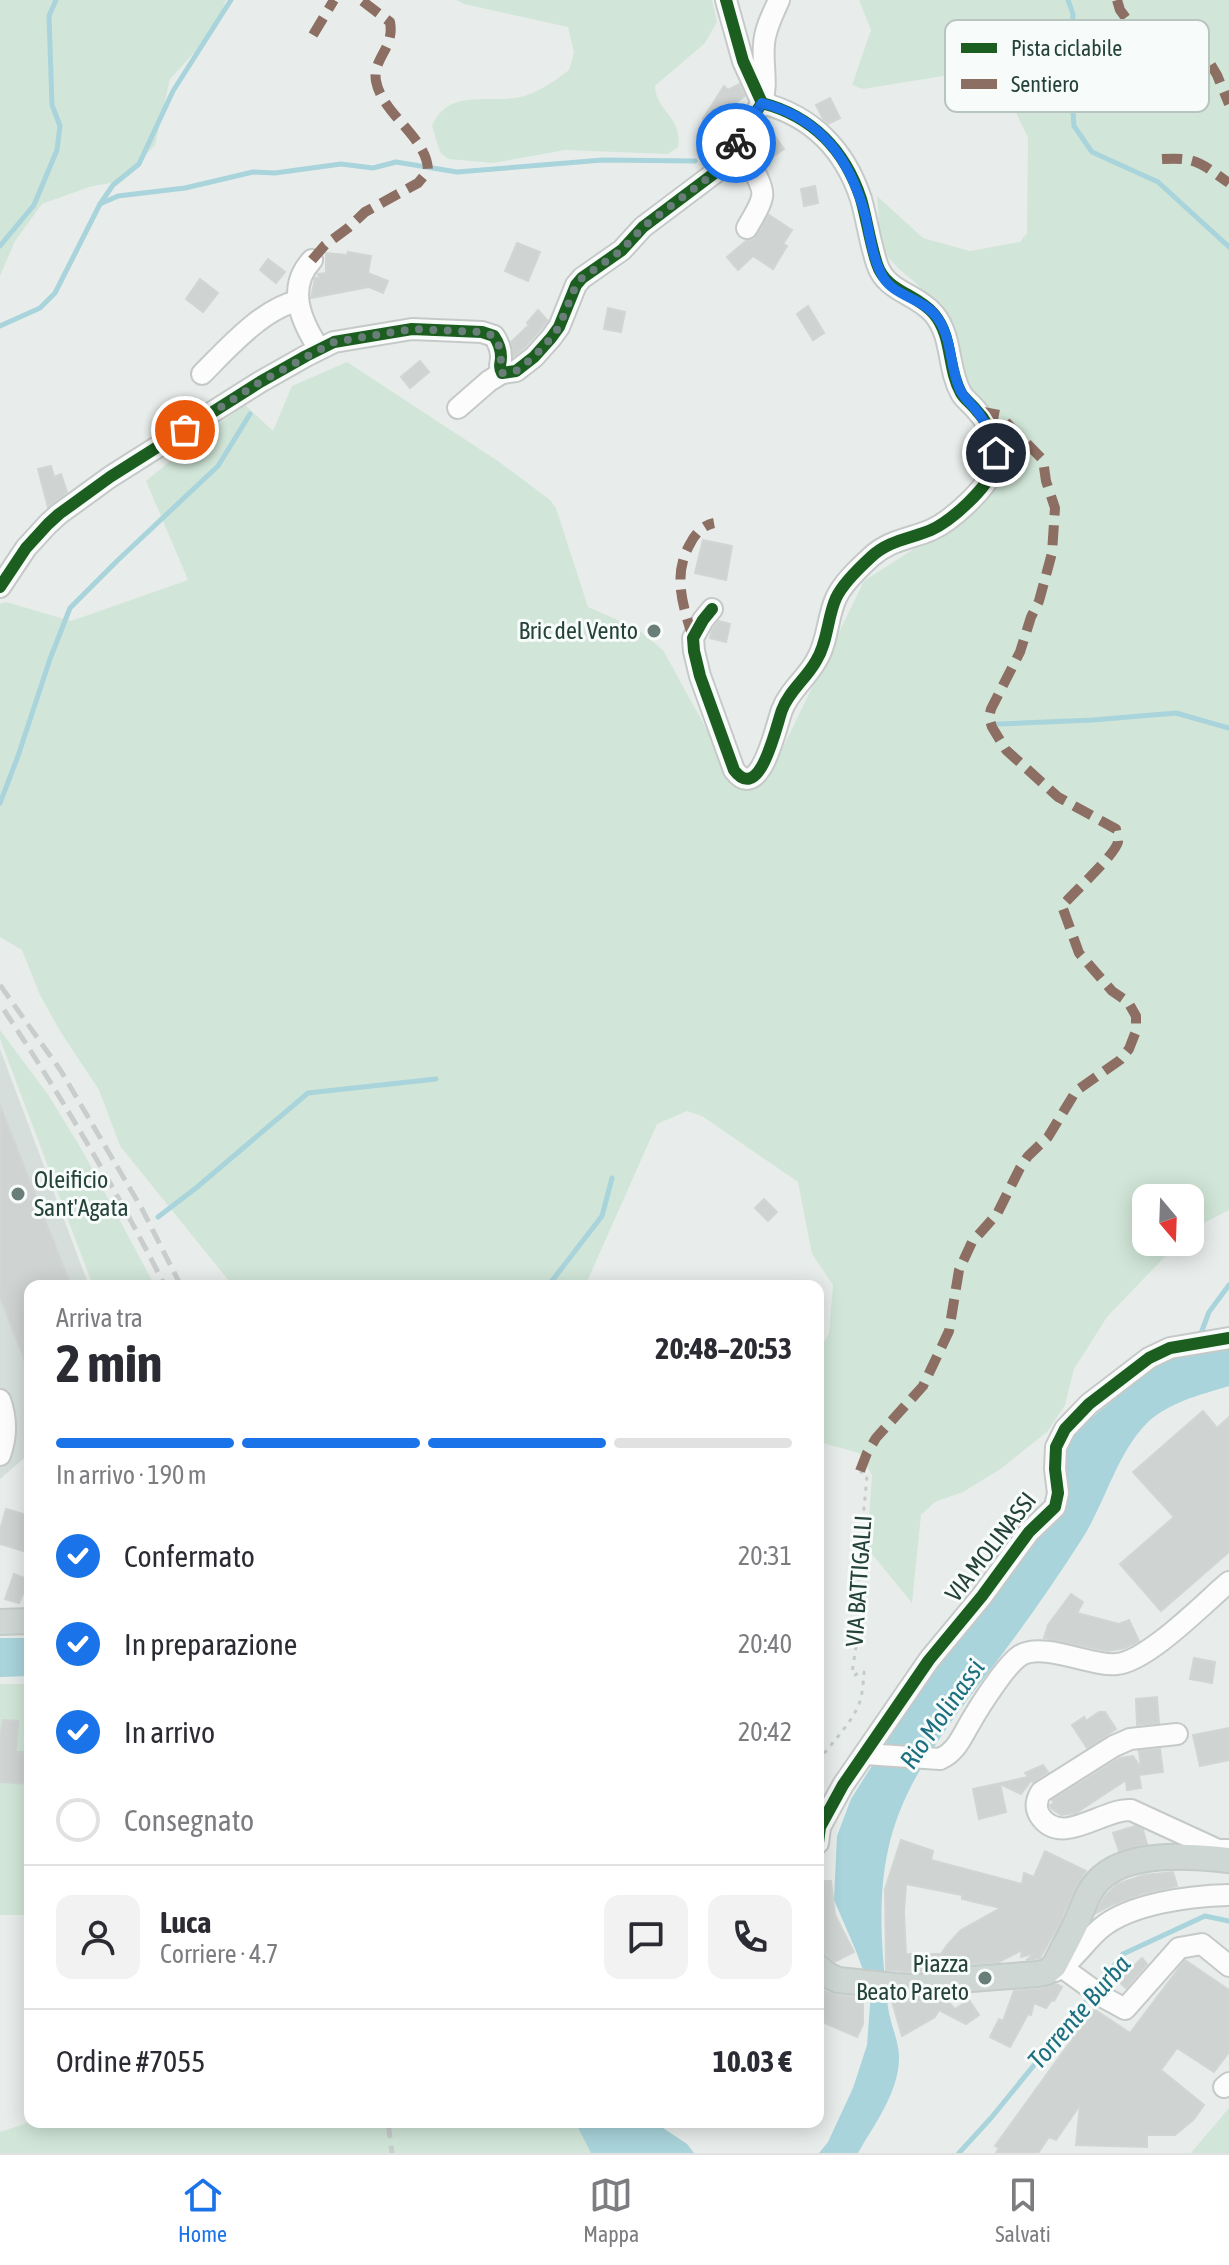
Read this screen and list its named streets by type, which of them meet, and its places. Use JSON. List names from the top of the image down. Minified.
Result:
{"streets":{"street":["VIA MOLINASSI"],"path":["VIA BATTIGALLI"]},"water":["Rio Molinassi","Torrente Burba"],"places":["Bric del Vento","Oleificio Sant'Agata","Piazza Beato Pareto"],"legend":["Pista ciclabile","Sentiero"],"north":"bottom","page":{"heading":["2 min","Arriva tra","20:48–20:53"],"panel":["Luca","Corriere · 4.7","Ordine #7055","10.03 €"],"bar":"In arrivo · 190 m","list":[["Confermato","20:31"],["In preparazione","20:40"],["In arrivo","20:42"],"Consegnato"],"tabs":["Home","Mappa","Salvati"]}}
